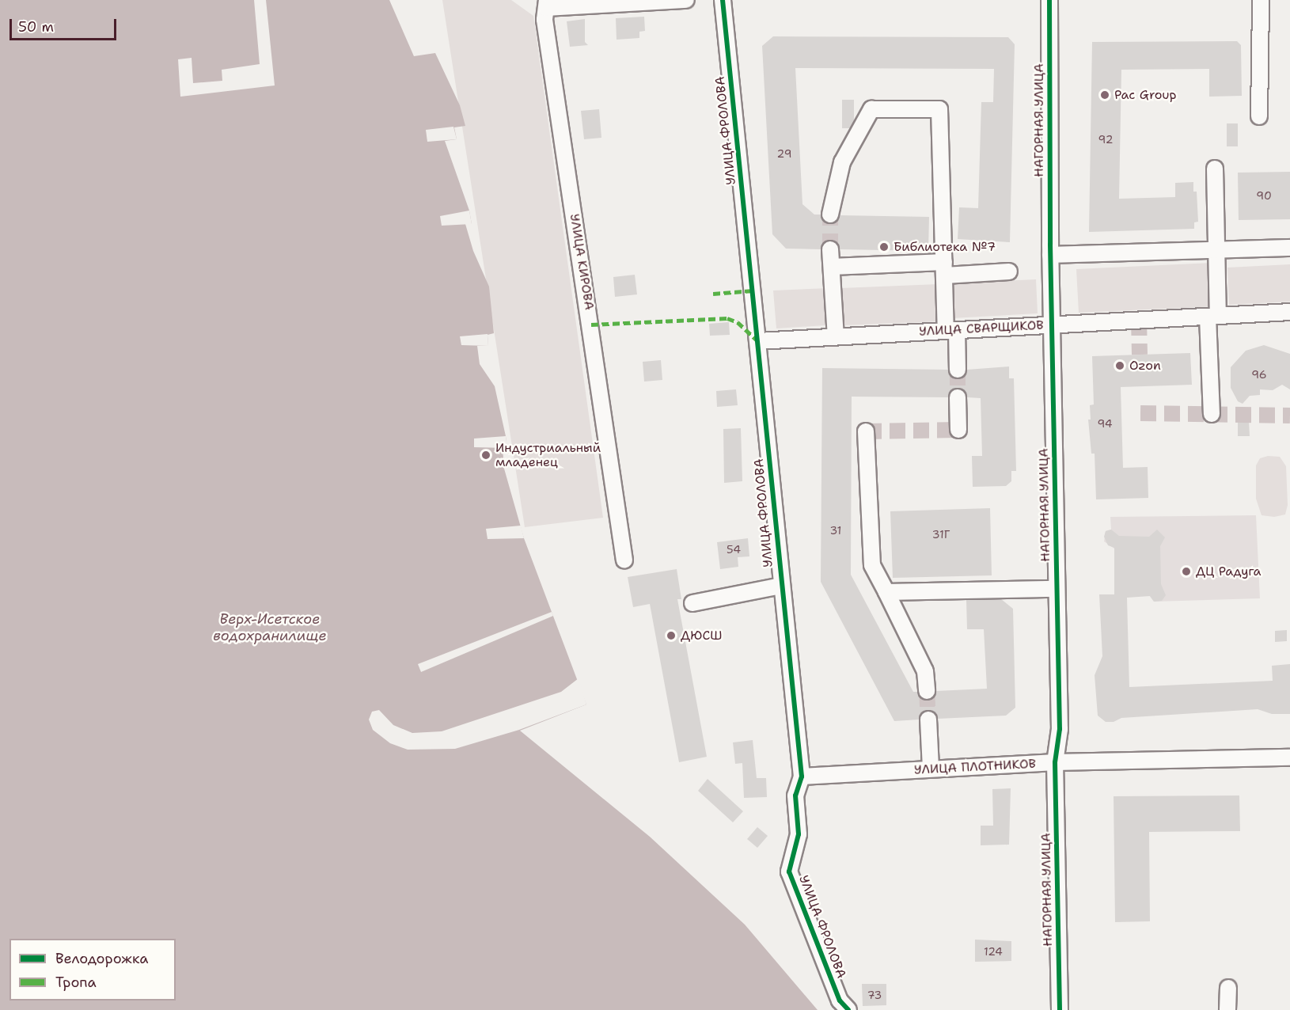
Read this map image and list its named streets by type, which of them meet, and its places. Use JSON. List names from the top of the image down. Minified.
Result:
{"streets":{"street":["НАГОРНАЯ УЛИЦА","УЛИЦА ФРОЛОВА","УЛИЦА КИРОВА","УЛИЦА СВАРЩИКОВ","УЛИЦА ПЛОТНИКОВ"]},"crossings":[["НАГОРНАЯ УЛИЦА","УЛИЦА СВАРЩИКОВ"],["НАГОРНАЯ УЛИЦА","УЛИЦА ПЛОТНИКОВ"],["УЛИЦА ФРОЛОВА","УЛИЦА СВАРЩИКОВ"],["УЛИЦА ФРОЛОВА","УЛИЦА ПЛОТНИКОВ"]],"water":["Верх-Исетское водохранилище"],"places":["Pac Group","Библиотека №7","Ozon","Индустриальный младенец","ДЦ Радуга","ДЮСШ"],"house_numbers":["92","29","90","96","94","31","31Г","54","124","73"],"legend":["Велодорожка","Тропа"],"scale_bar":"50 m"}
